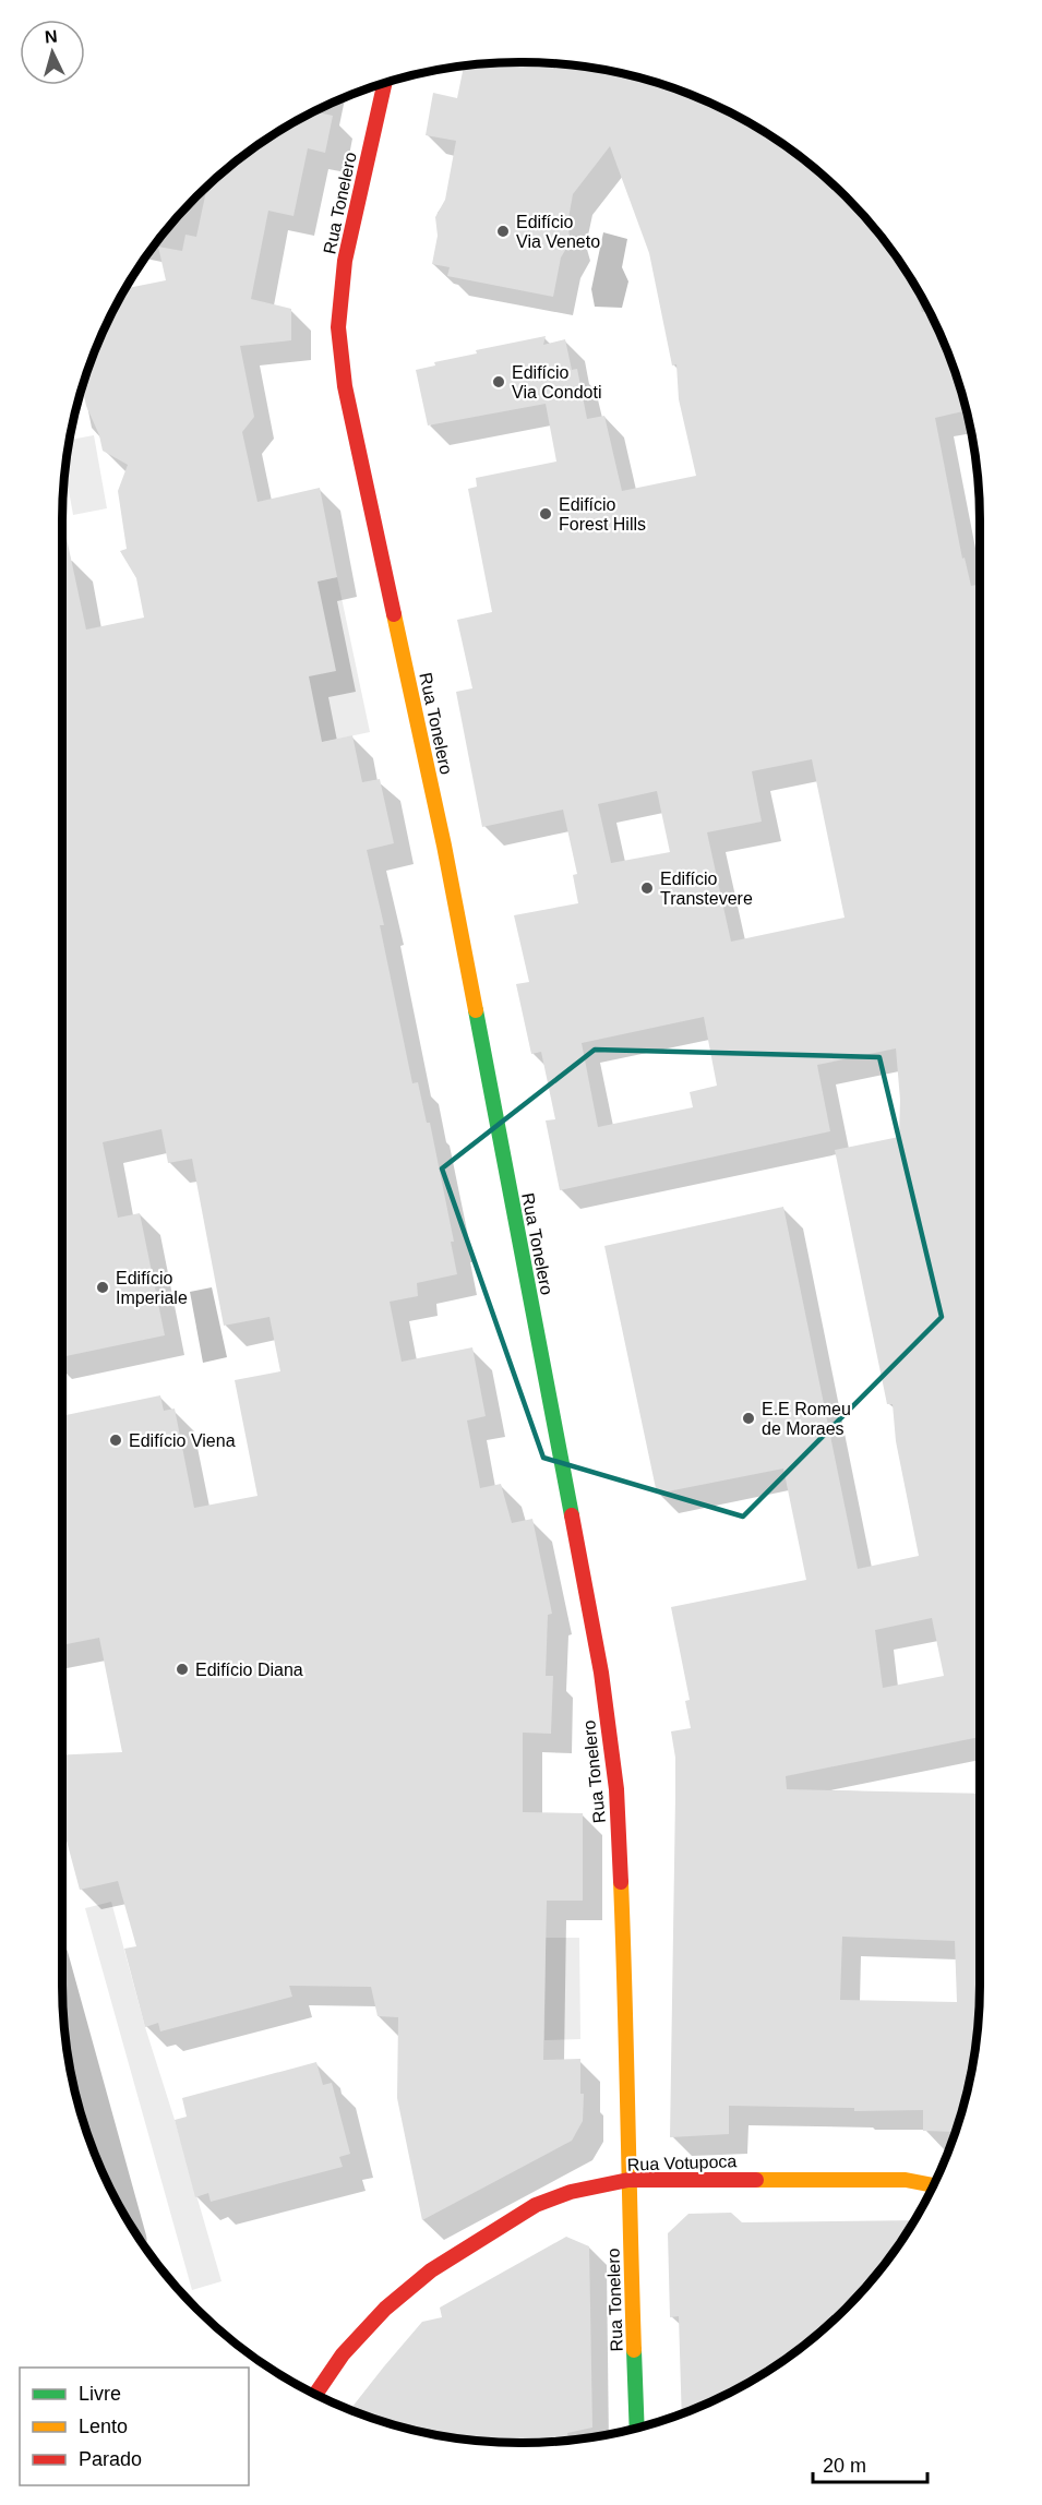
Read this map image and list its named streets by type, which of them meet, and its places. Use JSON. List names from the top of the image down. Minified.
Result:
{"streets":{"street":["Rua Tonelero","Rua Votupoca"]},"crossings":[["Rua Tonelero","Rua Votupoca"]],"places":["Edifício Via Veneto","Edifício Via Condoti","Edifício Forest Hills","Edifício Transtevere","Edifício Imperiale","E.E Romeu de Moraes","Edifício Viena","Edifício Diana"],"legend":["Livre","Lento","Parado"],"scale_bar":"20 m","north":"top"}
